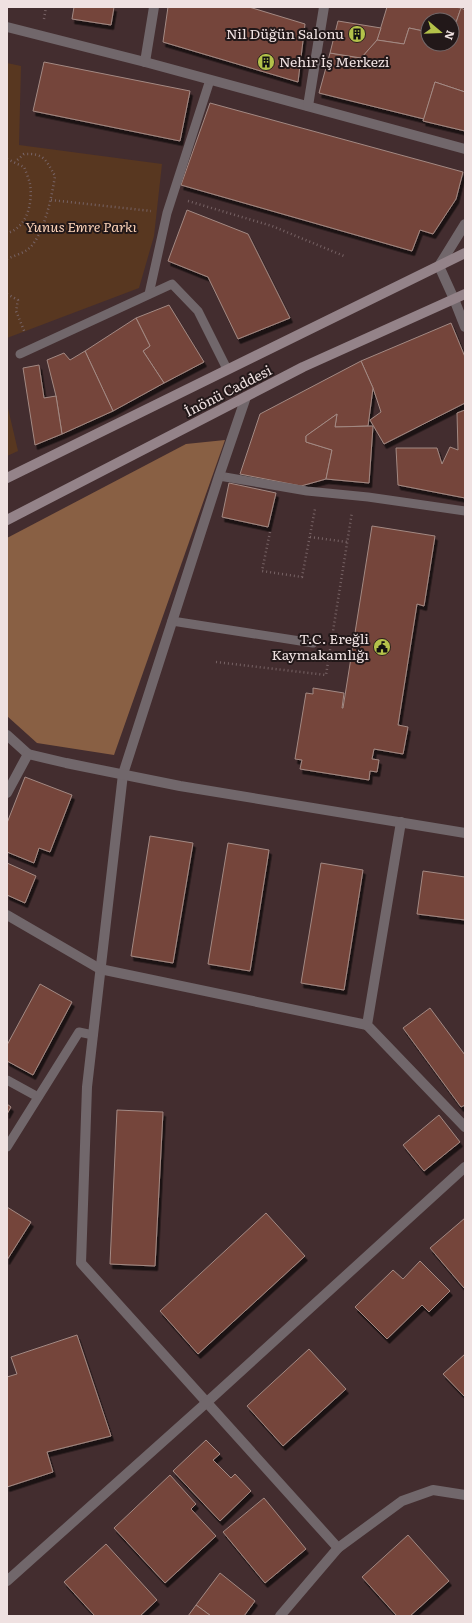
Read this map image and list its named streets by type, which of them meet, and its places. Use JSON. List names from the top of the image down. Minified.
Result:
{"streets":{"main road":["İnönü Caddesi"]},"parks":["Yunus Emre Parkı"],"places":{"building":["Nil Düğün Salonu","Nehir İş Merkezi"],"public building":["T.C. Ereğli Kaymakamlığı"]},"north":"right"}
